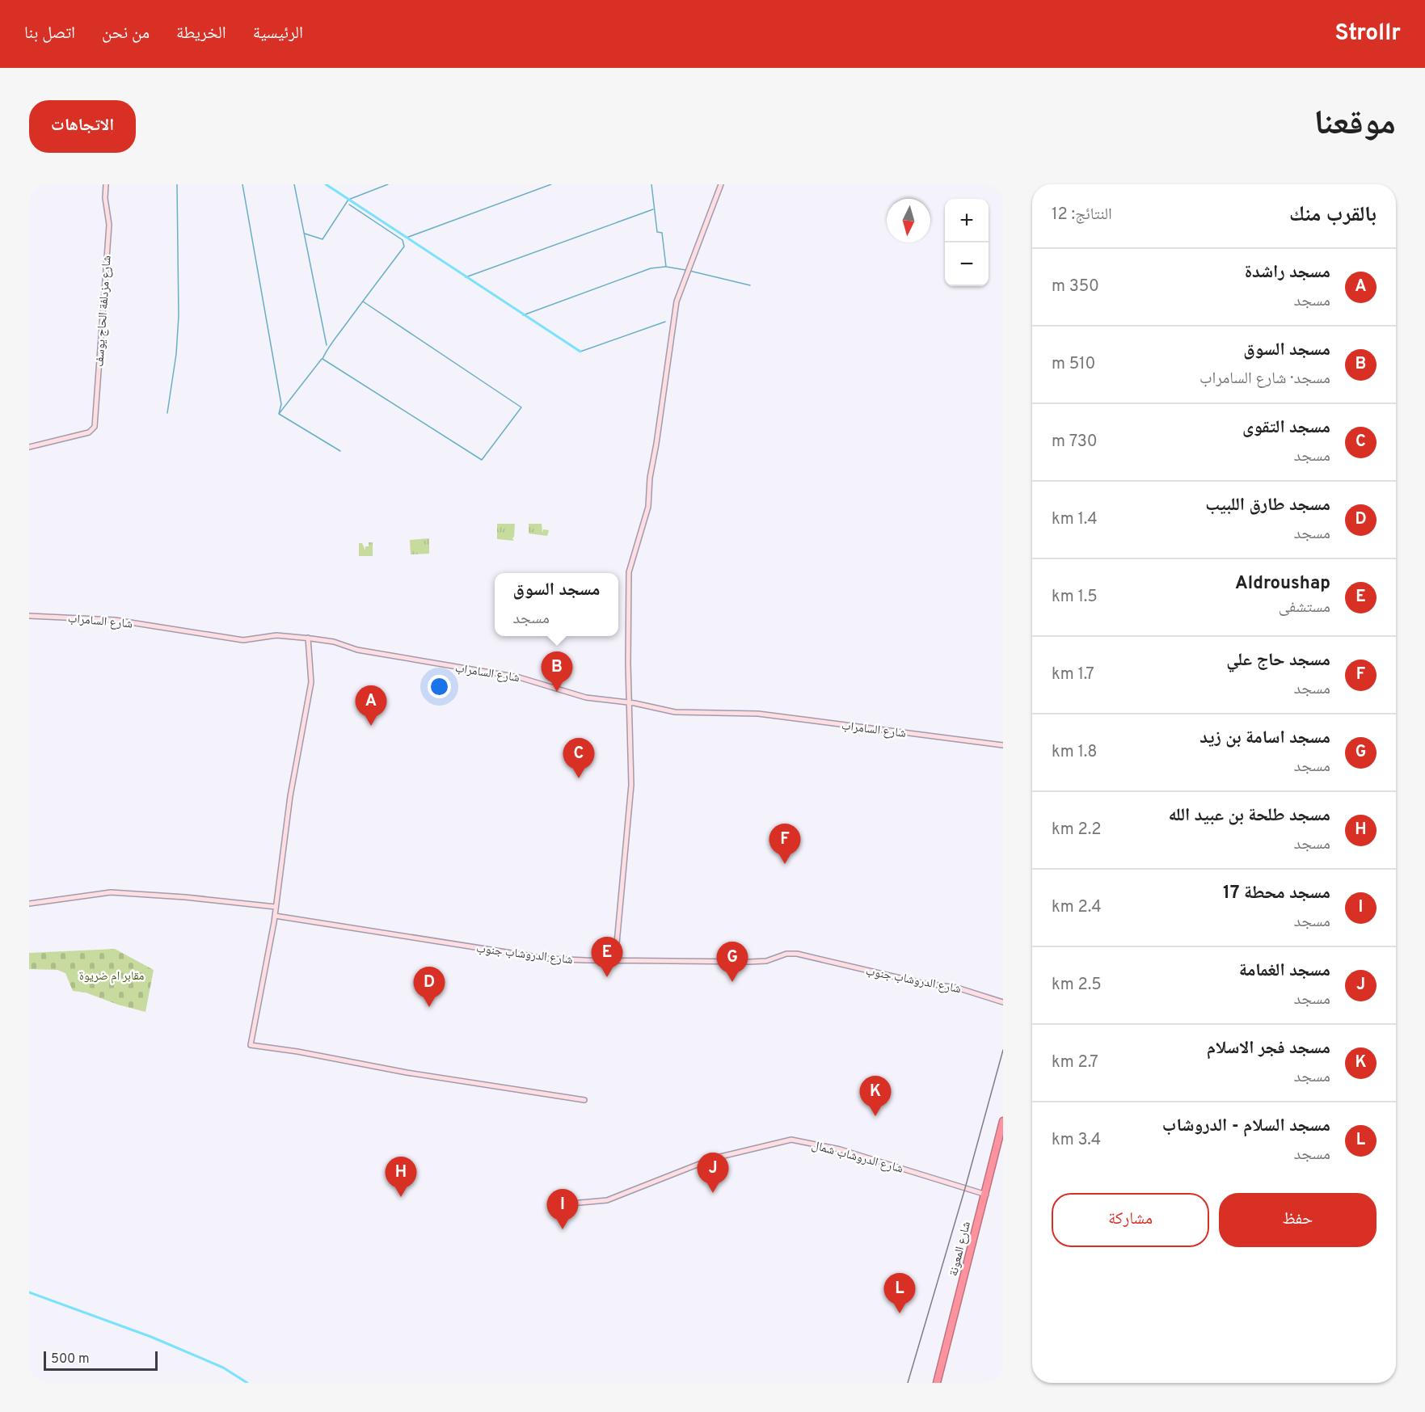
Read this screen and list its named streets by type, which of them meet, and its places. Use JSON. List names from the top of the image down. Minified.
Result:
{"streets":{"highway":["شارع المعونة"],"street":["شارع مزدلفة الحاج يوسف","شارع السامراب","شارع الدروشاب جنوب","شارع الدروشاب شمال"]},"crossings":[["شارع الدروشاب شمال","شارع المعونة"]],"parks":["مقابر ام ضريوة"],"scale_bar":"500 m","north":"bottom","page":{"header":"Strollr","nav":["الرئيسية","الخريطة","من نحن","اتصل بنا"],"title":"موقعنا","buttons":["الاتجاهات",["حفظ","مشاركة"]],"heading":["بالقرب منك","النتائج: 12"],"map_buttons":["+","−"],"list":[{"mark":"A","name":"مسجد راشدة","note":"مسجد","value":"350 m"},{"mark":"B","name":"مسجد السوق","note":"مسجد · شارع السامراب","value":"510 m"},{"mark":"C","name":"مسجد التقوى","note":"مسجد","value":"730 m"},{"mark":"D","name":"مسجد طارق اللبيب","note":"مسجد","value":"1.4 km"},{"mark":"E","name":"Aldroushap","note":"مستشفى","value":"1.5 km"},{"mark":"F","name":"مسجد حاج علي","note":"مسجد","value":"1.7 km"},{"mark":"G","name":"مسجد اسامة بن زيد","note":"مسجد","value":"1.8 km"},{"mark":"H","name":"مسجد طلحة بن عبيد الله","note":"مسجد","value":"2.2 km"},{"mark":"I","name":"مسجد محطة 17","note":"مسجد","value":"2.4 km"},{"mark":"J","name":"مسجد الغمامة","note":"مسجد","value":"2.5 km"},{"mark":"K","name":"مسجد فجر الاسلام","note":"مسجد","value":"2.7 km"},{"mark":"L","name":"مسجد السلام - الدروشاب","note":"مسجد","value":"3.4 km"}],"popup":["مسجد السوق","مسجد"],"pins":["B","A","C","F","E","G","D","K","J","H","I","L"],"scale":"500 m"}}
